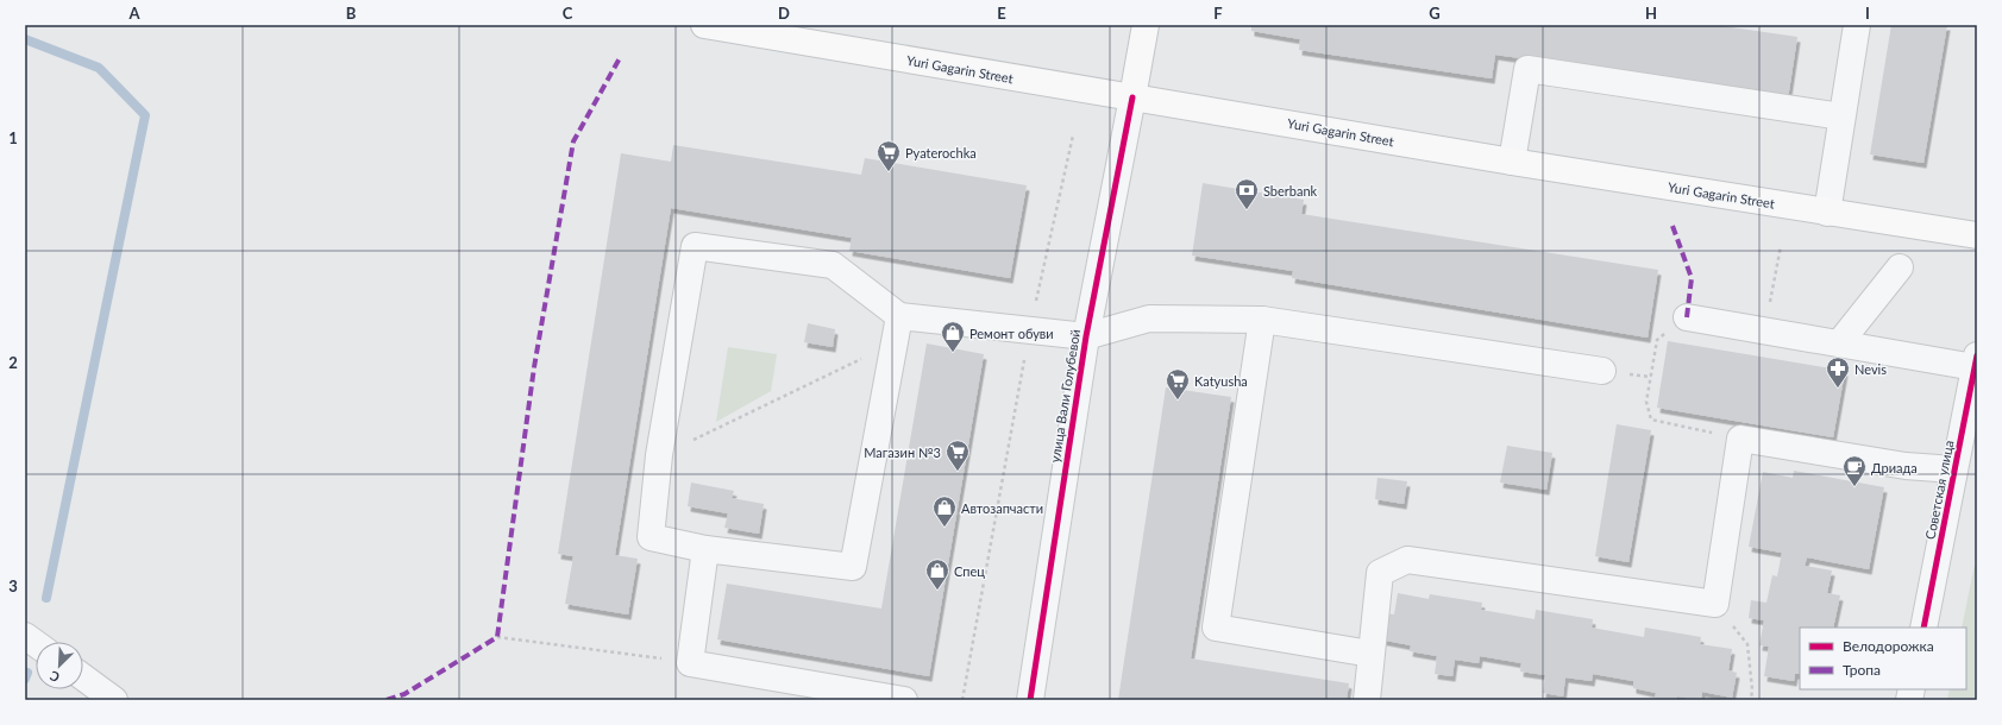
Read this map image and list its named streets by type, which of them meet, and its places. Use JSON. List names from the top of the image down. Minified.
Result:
{"streets":{"main road":["Yuri Gagarin Street","улица Вали Голубевой"],"street":["Советская улица"]},"crossings":[["Yuri Gagarin Street","улица Вали Голубевой"]],"places":{"supermarket":["Pyaterochka","Katyusha","Магазин №3"],"bank":["Sberbank"],"shop":["Ремонт обуви","Автозапчасти","Спец"],"pharmacy":["Nevis"],"cafe":["Дриада"]},"legend":["Велодорожка","Тропа"],"north":"bottom left","grid":{"columns":["A","B","C","D","E","F","G","H","I"],"rows":["1","2","3"]}}
